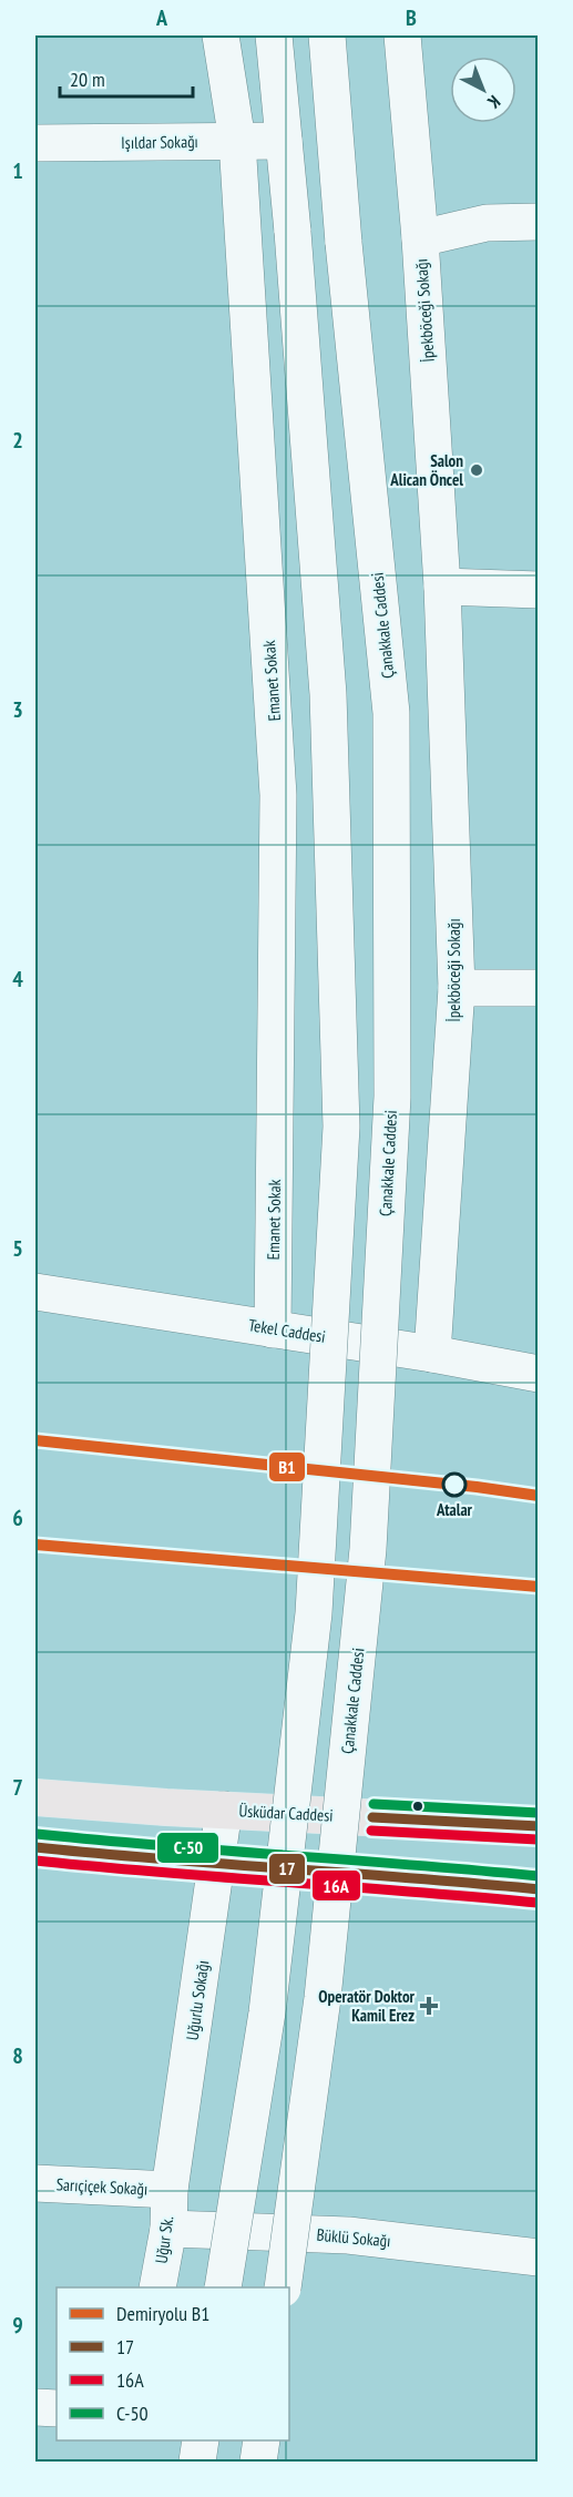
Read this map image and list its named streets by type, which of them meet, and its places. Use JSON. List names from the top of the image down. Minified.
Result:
{"streets":{"main road":["Üsküdar Caddesi"],"street":["Işıldar Sokağı","İpekböceği Sokağı","Çanakkale Caddesi","Emanet Sokak","Tekel Caddesi","Uğurlu Sokağı","Sarıçiçek Sokağı","Büklü Sokağı","Uğur Sk."]},"crossings":[["Işıldar Sokağı","Emanet Sokak"],["İpekböceği Sokağı","Tekel Caddesi"],["Emanet Sokak","Tekel Caddesi"],["Üsküdar Caddesi","Uğurlu Sokağı"],["Uğurlu Sokağı","Sarıçiçek Sokağı"],["Uğurlu Sokağı","Uğur Sk."],["Sarıçiçek Sokağı","Uğur Sk."],["Büklü Sokağı","Uğur Sk."]],"places":{"other":["Salon Alican Öncel","Atalar"],"health":["Operatör Doktor Kamil Erez"]},"lines":["rail line B1","transit line C-50","transit line 17","transit line 16A"],"legend":["Demiryolu B1","17","16A","C-50"],"scale_bar":"20 m","north":"bottom right","grid":{"columns":["A","B"],"rows":["1","2","3","4","5","6","7","8","9"]}}
